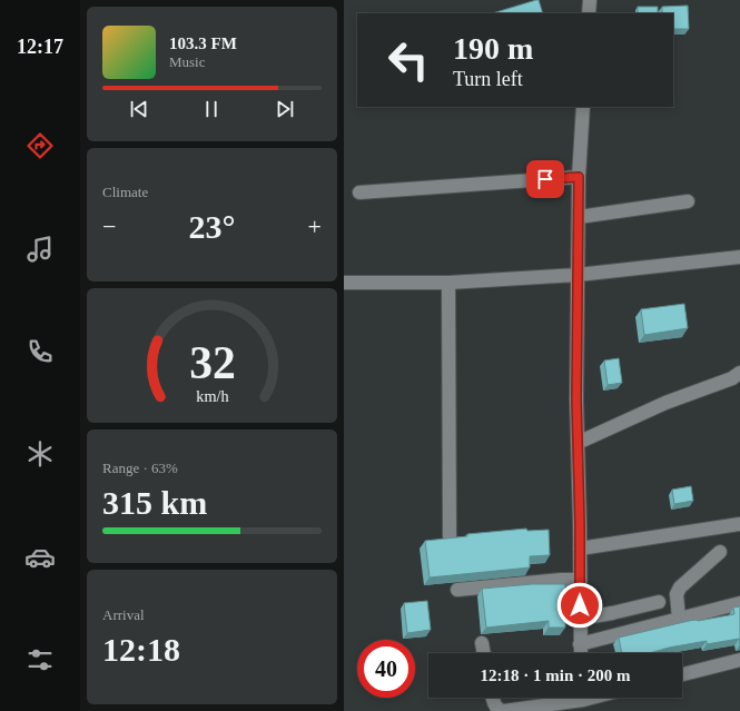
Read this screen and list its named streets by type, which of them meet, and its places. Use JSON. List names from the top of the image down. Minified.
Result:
{"page":{"tabs":"12:17","turn":["190 m","Turn left"],"song":["103.3 FM","Music"],"tile":["Climate",["Range · 63%","315 km"],["Arrival","12:18"]],"heat":["−","23°","+"],"limit":"40","trip":"12:18 · 1 min · 200 m","gauge":["32","km/h"]}}
